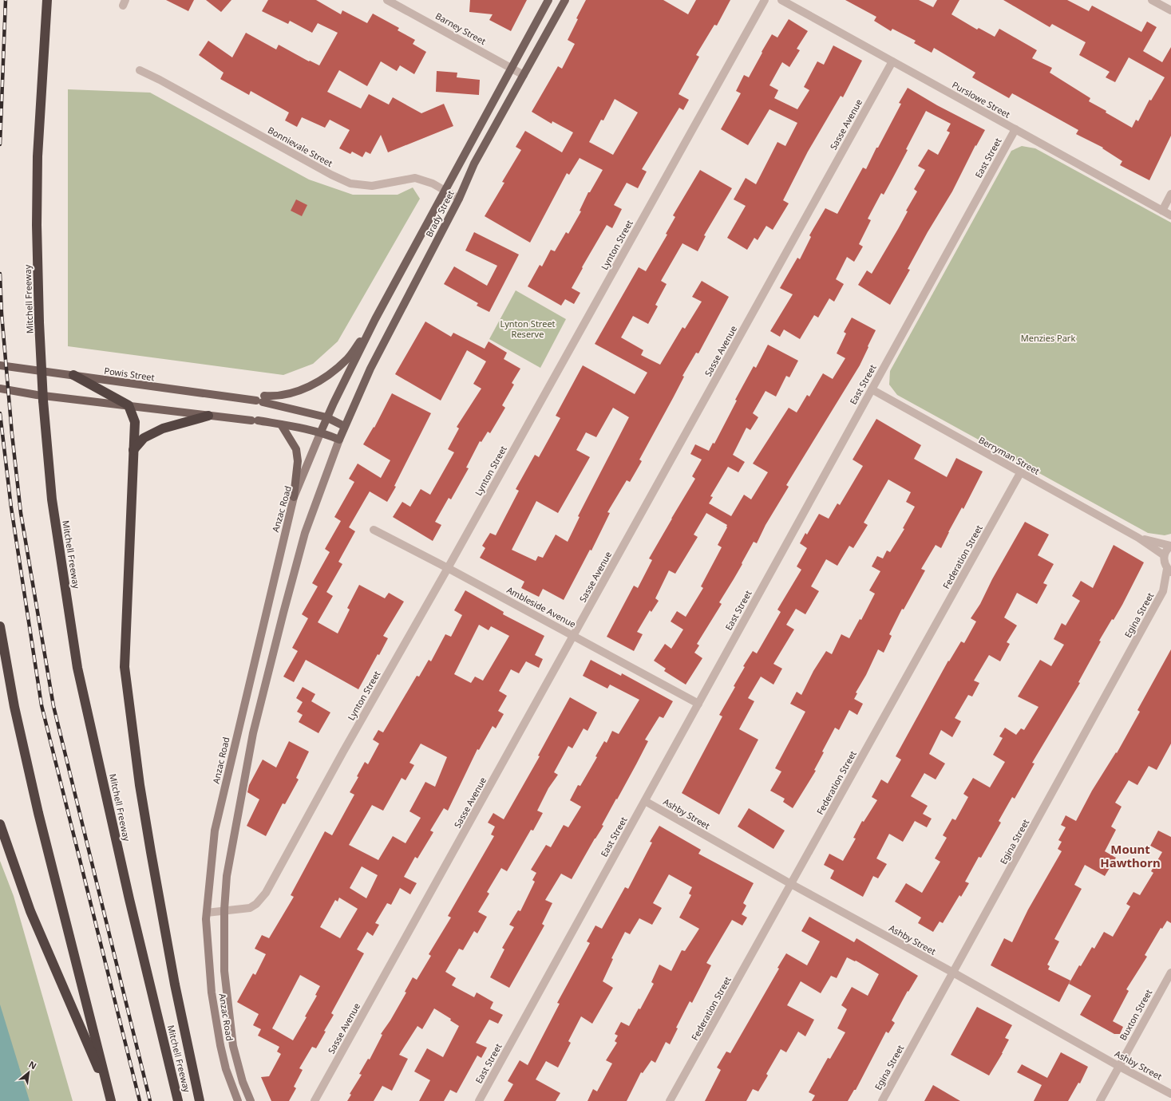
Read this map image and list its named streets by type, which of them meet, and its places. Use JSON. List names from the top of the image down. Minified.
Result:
{"streets":{"highway":["Mitchell Freeway"],"main road":["Brady Street","Powis Street","Anzac Road"],"street":["Barney Street","Purslowe Street","Sasse Avenue","Bonnievale Street","East Street","Lynton Street","Berryman Street","Federation Street","Ambleside Avenue","Egina Street","Ashby Street","Buxton Street"]},"crossings":[["Barney Street","Brady Street"],["Purslowe Street","Sasse Avenue"],["Purslowe Street","East Street"],["Sasse Avenue","Ambleside Avenue"],["Bonnievale Street","Brady Street"],["East Street","Berryman Street"],["East Street","Ambleside Avenue"],["East Street","Ashby Street"],["Brady Street","Powis Street"],["Brady Street","Anzac Road"],["Lynton Street","Anzac Road"],["Lynton Street","Ambleside Avenue"],["Berryman Street","Federation Street"],["Federation Street","Ashby Street"],["Egina Street","Ashby Street"],["Ashby Street","Buxton Street"]],"districts":["Mount Hawthorn"],"parks":["Lynton Street Reserve","Menzies Park"],"north":"top right"}
